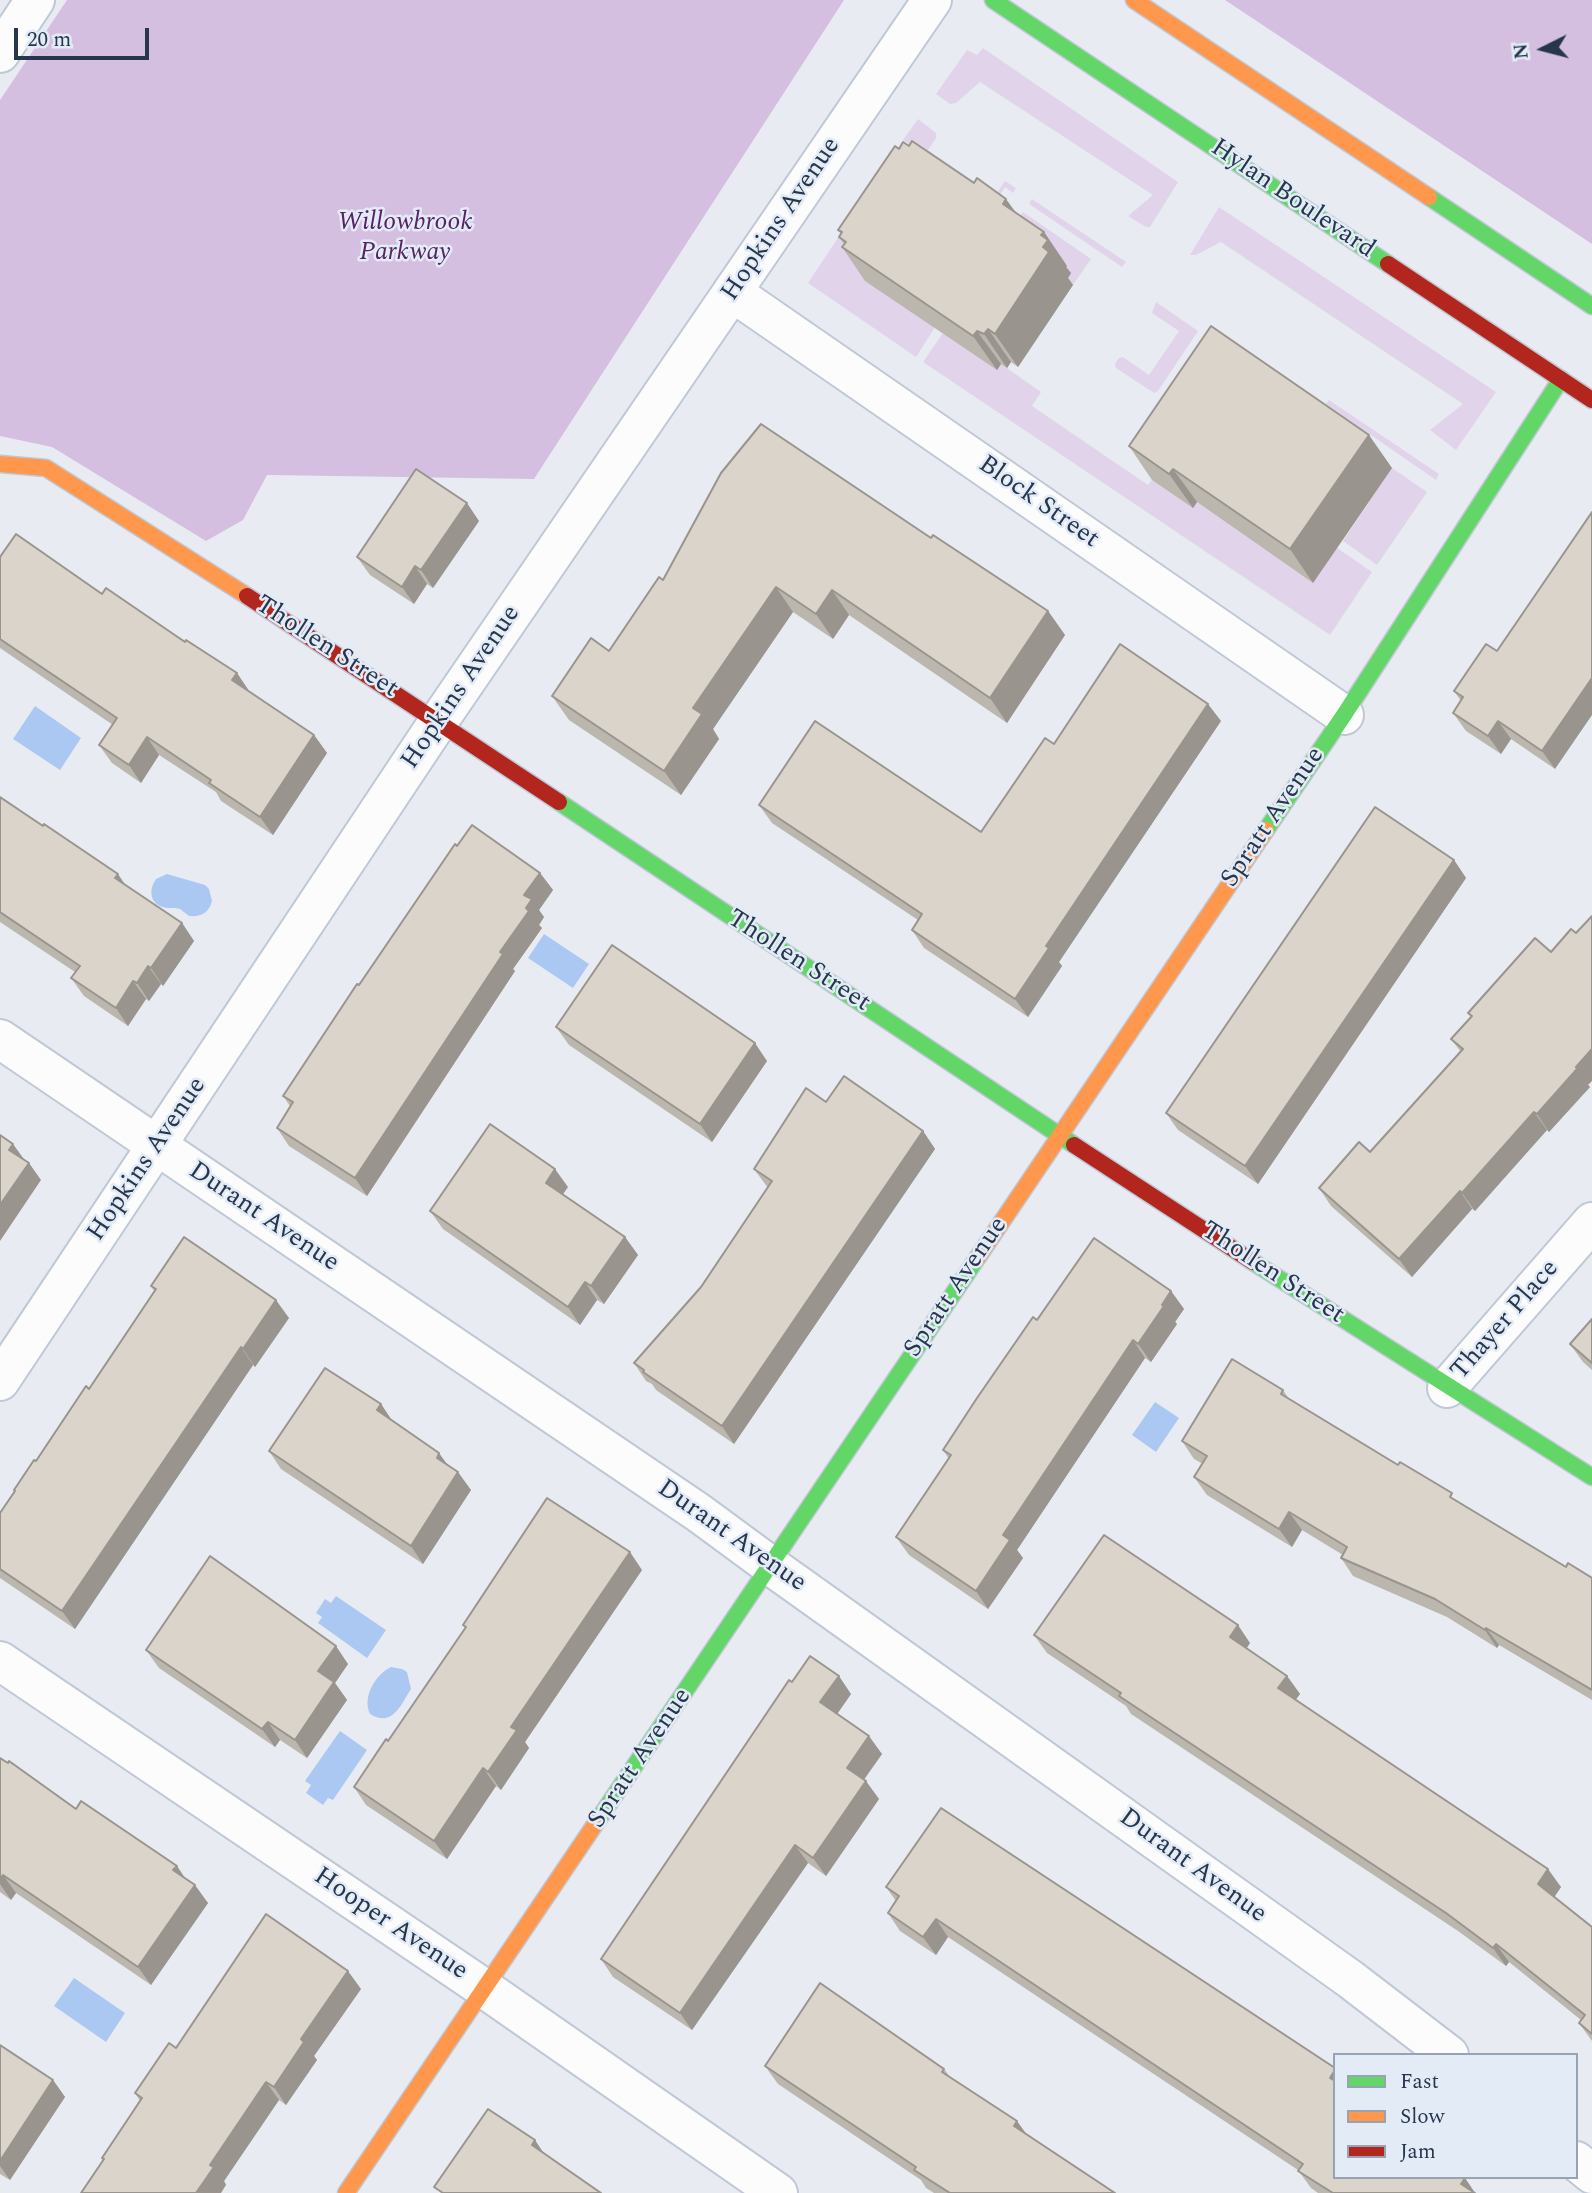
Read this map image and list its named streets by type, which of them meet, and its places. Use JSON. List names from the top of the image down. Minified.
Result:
{"streets":{"street":["Hylan Boulevard","Hopkins Avenue","Block Street","Thollen Street","Spratt Avenue","Durant Avenue","Thayer Place","Hooper Avenue"]},"crossings":[["Hylan Boulevard","Spratt Avenue"],["Hopkins Avenue","Block Street"],["Hopkins Avenue","Thollen Street"],["Hopkins Avenue","Durant Avenue"],["Block Street","Spratt Avenue"],["Thollen Street","Spratt Avenue"],["Thollen Street","Thayer Place"],["Spratt Avenue","Durant Avenue"],["Spratt Avenue","Hooper Avenue"]],"parks":["Willowbrook Parkway"],"legend":["Fast","Slow","Jam"],"scale_bar":"20 m","north":"left"}
